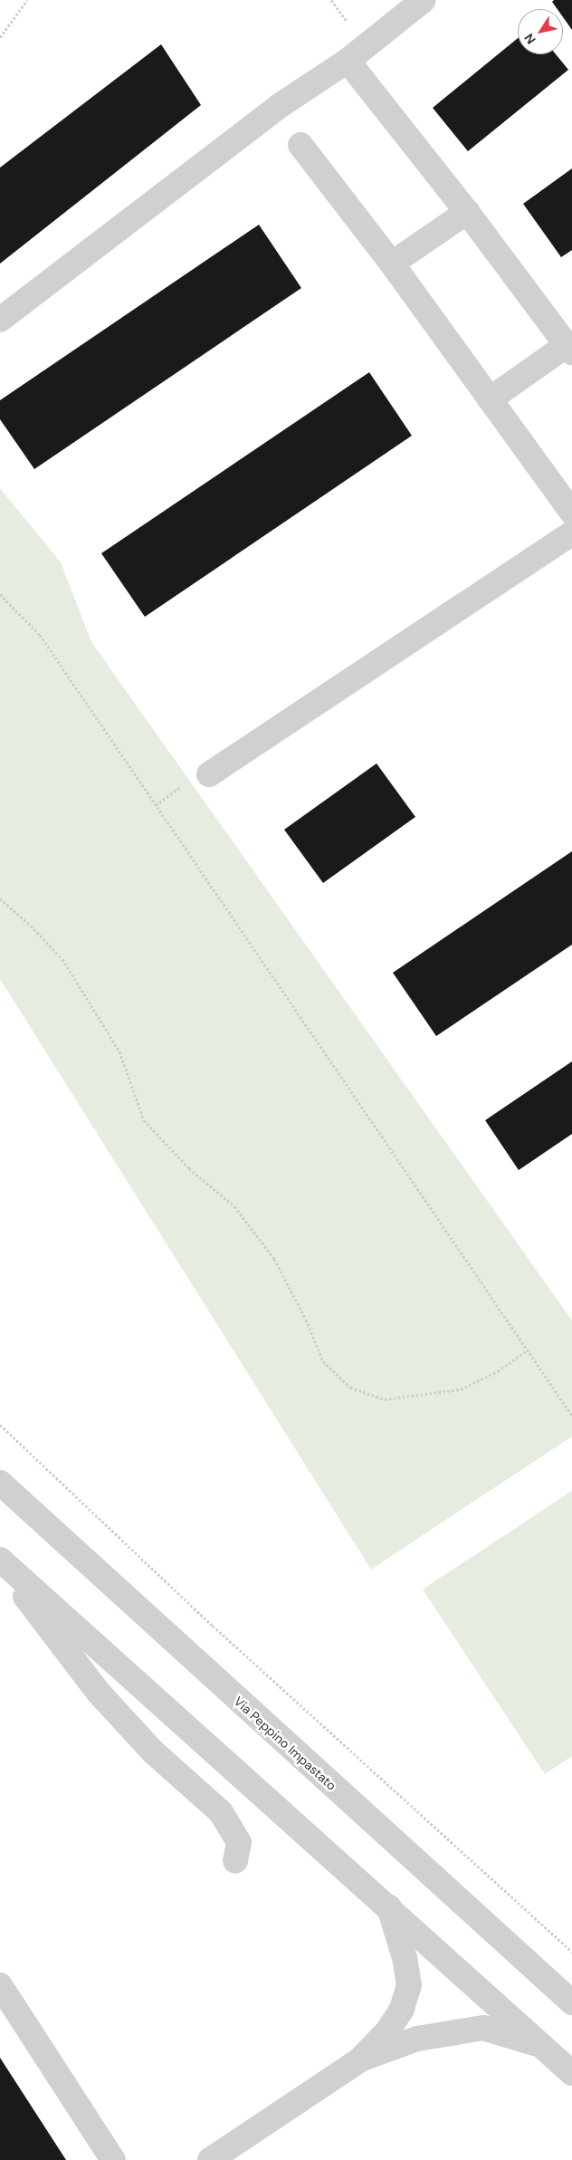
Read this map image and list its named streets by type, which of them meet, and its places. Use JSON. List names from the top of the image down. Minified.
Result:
{"streets":{"street":["Via Peppino Impastato"]},"north":"bottom left"}
